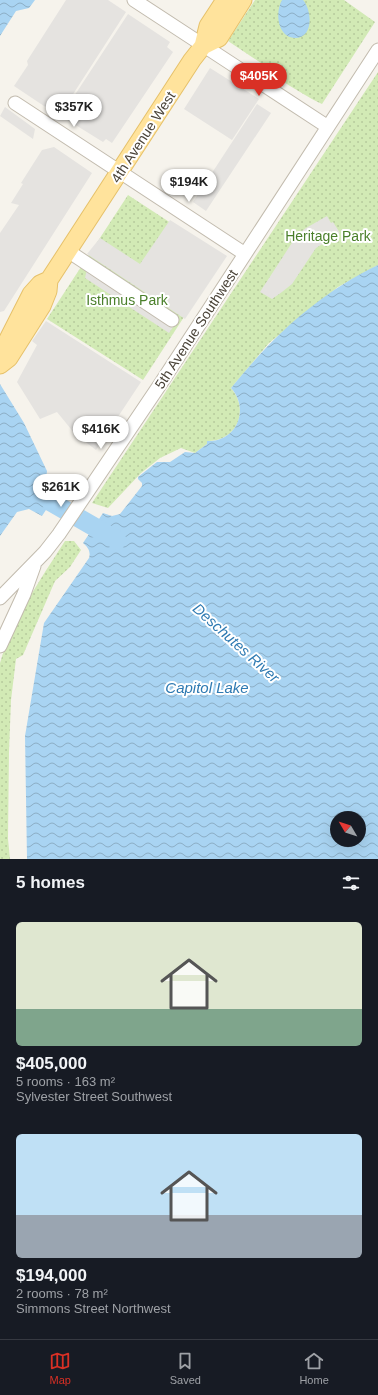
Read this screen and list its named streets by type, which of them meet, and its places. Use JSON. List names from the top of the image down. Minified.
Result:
{"streets":{"main road":["4th Avenue West"],"street":["5th Avenue Southwest"]},"water":["Deschutes River","Capitol Lake"],"parks":["Heritage Park","Isthmus Park"],"north":"top left","page":{"price":["$405K","$357K","$194K","$416K","$261K"],"heading":"5 homes","list":[{"name":"$405,000","note":"5 rooms · 163 m² · Sylvester Street Southwest"},{"name":"$194,000","note":"2 rooms · 78 m² · Simmons Street Northwest"}],"tabs":["Map","Saved","Home"]}}
